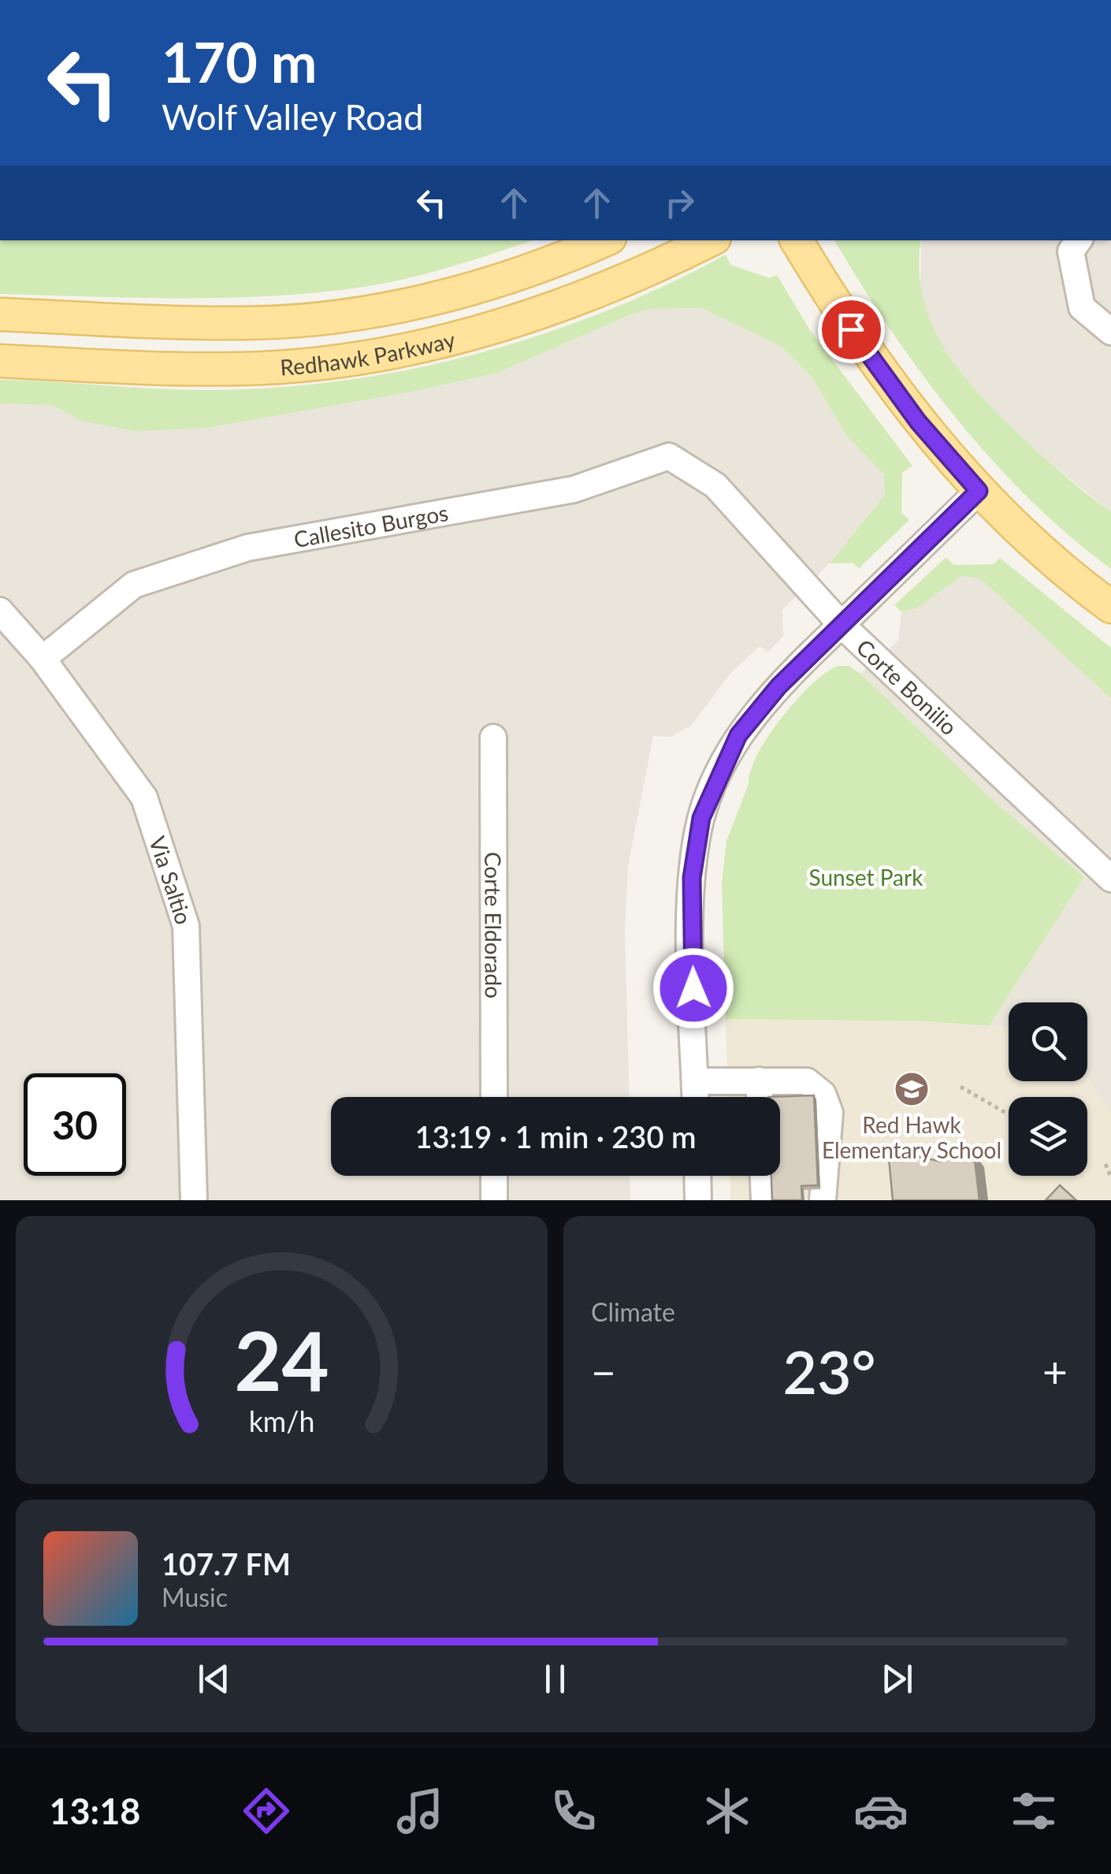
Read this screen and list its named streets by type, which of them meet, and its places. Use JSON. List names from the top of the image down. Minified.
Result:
{"streets":{"main road":["Redhawk Parkway"],"street":["Callesito Burgos","Corte Bonilio","Via Saltio","Corte Eldorado"]},"crossings":[["Callesito Burgos","Corte Bonilio"],["Callesito Burgos","Via Saltio"]],"parks":["Sunset Park"],"places":{"school or university":["Red Hawk Elementary School"]},"page":{"turn":["170 m","Wolf Valley Road"],"limit":"30","trip":"13:19 · 1 min · 230 m","tile":"Climate","heat":["−","23°","+"],"song":["107.7 FM","Music"],"tabs":"13:18","gauge":["24","km/h"]}}
